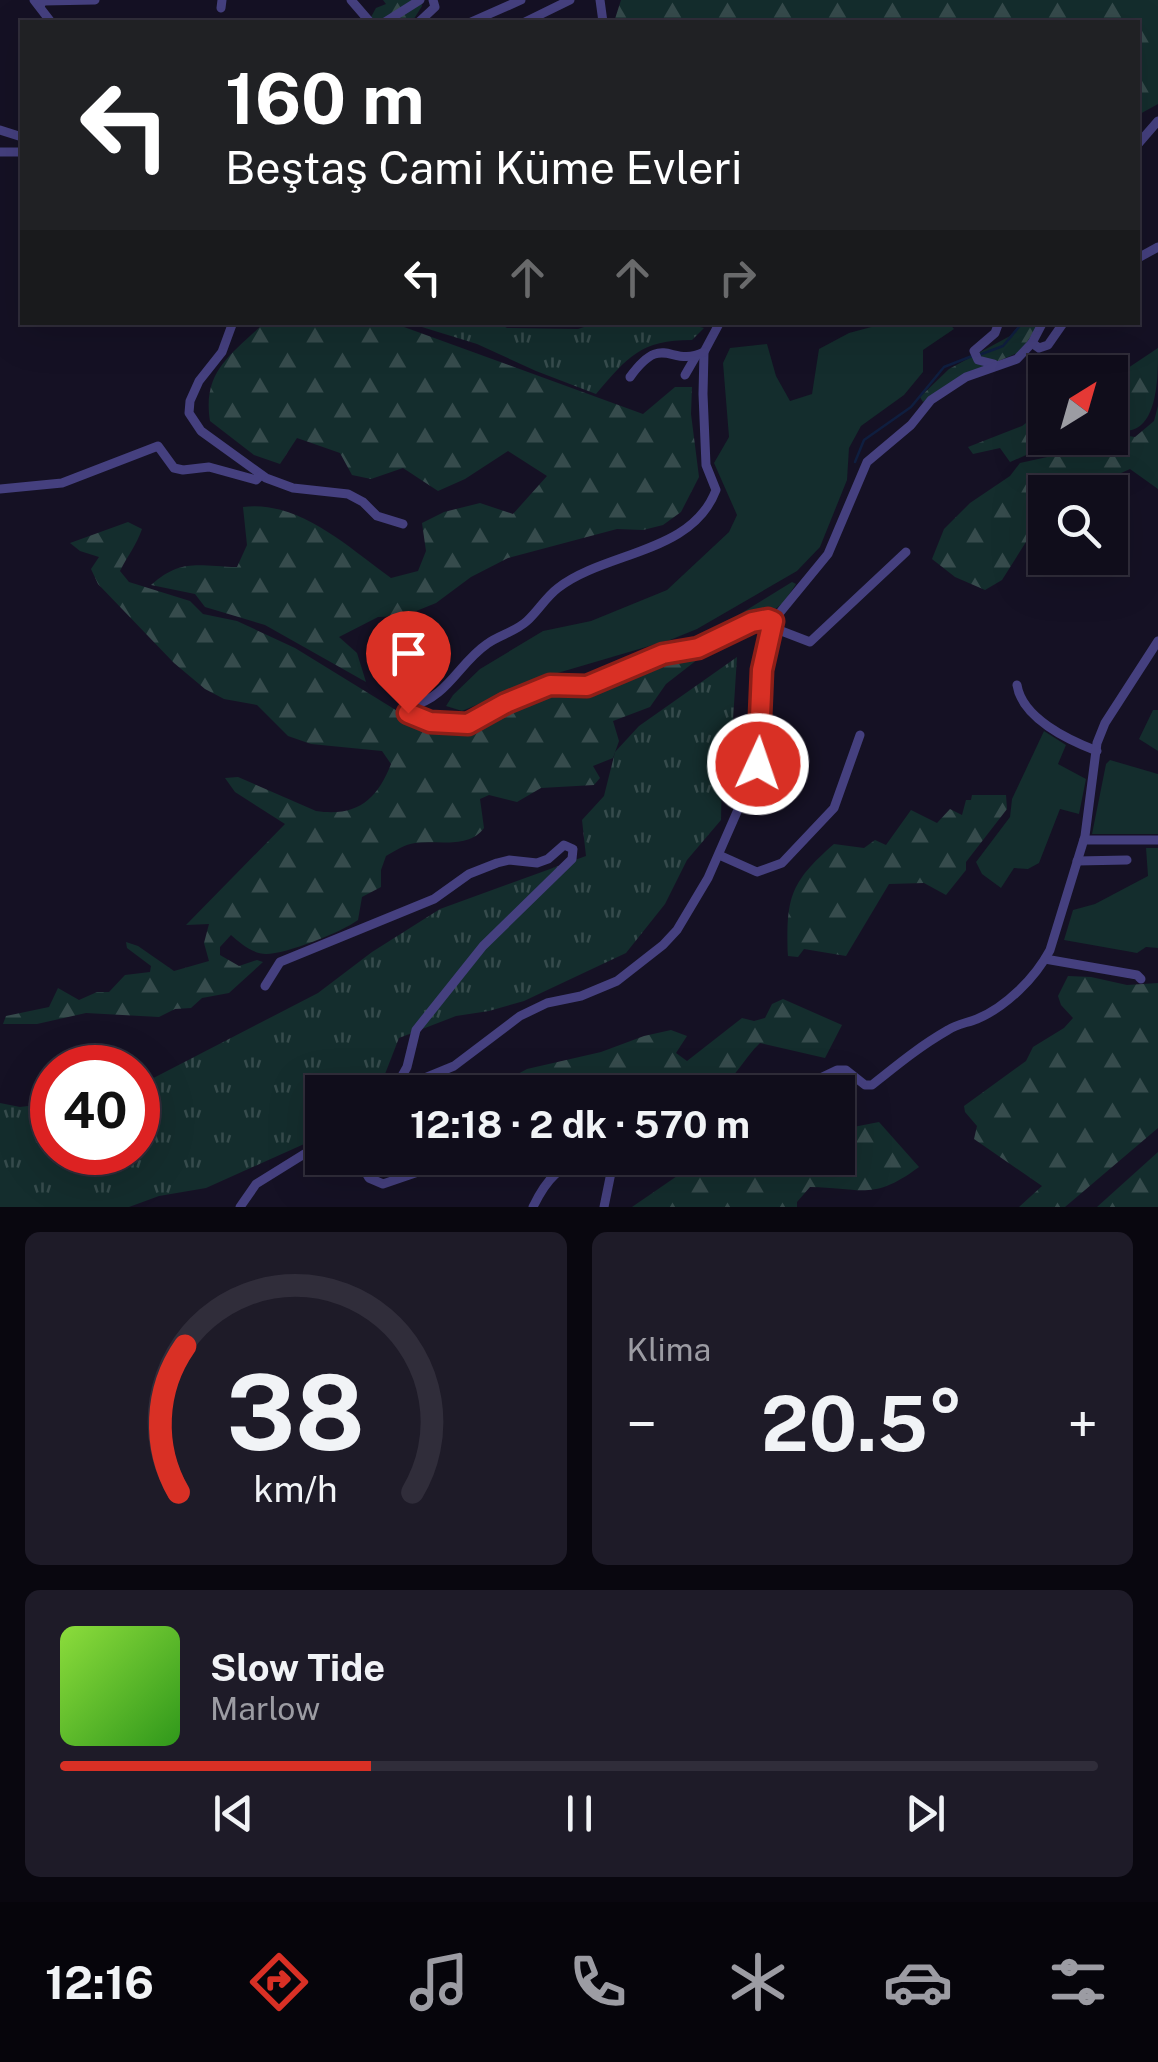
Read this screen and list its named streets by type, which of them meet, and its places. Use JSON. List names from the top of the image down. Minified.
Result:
{"north":"top right","page":{"turn":["160 m","Beştaş Cami Küme Evleri"],"limit":"40","trip":"12:18 · 2 dk · 570 m","tile":"Klima","heat":["−","20.5°","+"],"song":["Slow Tide","Marlow"],"tabs":"12:16","gauge":["38","km/h"]}}
